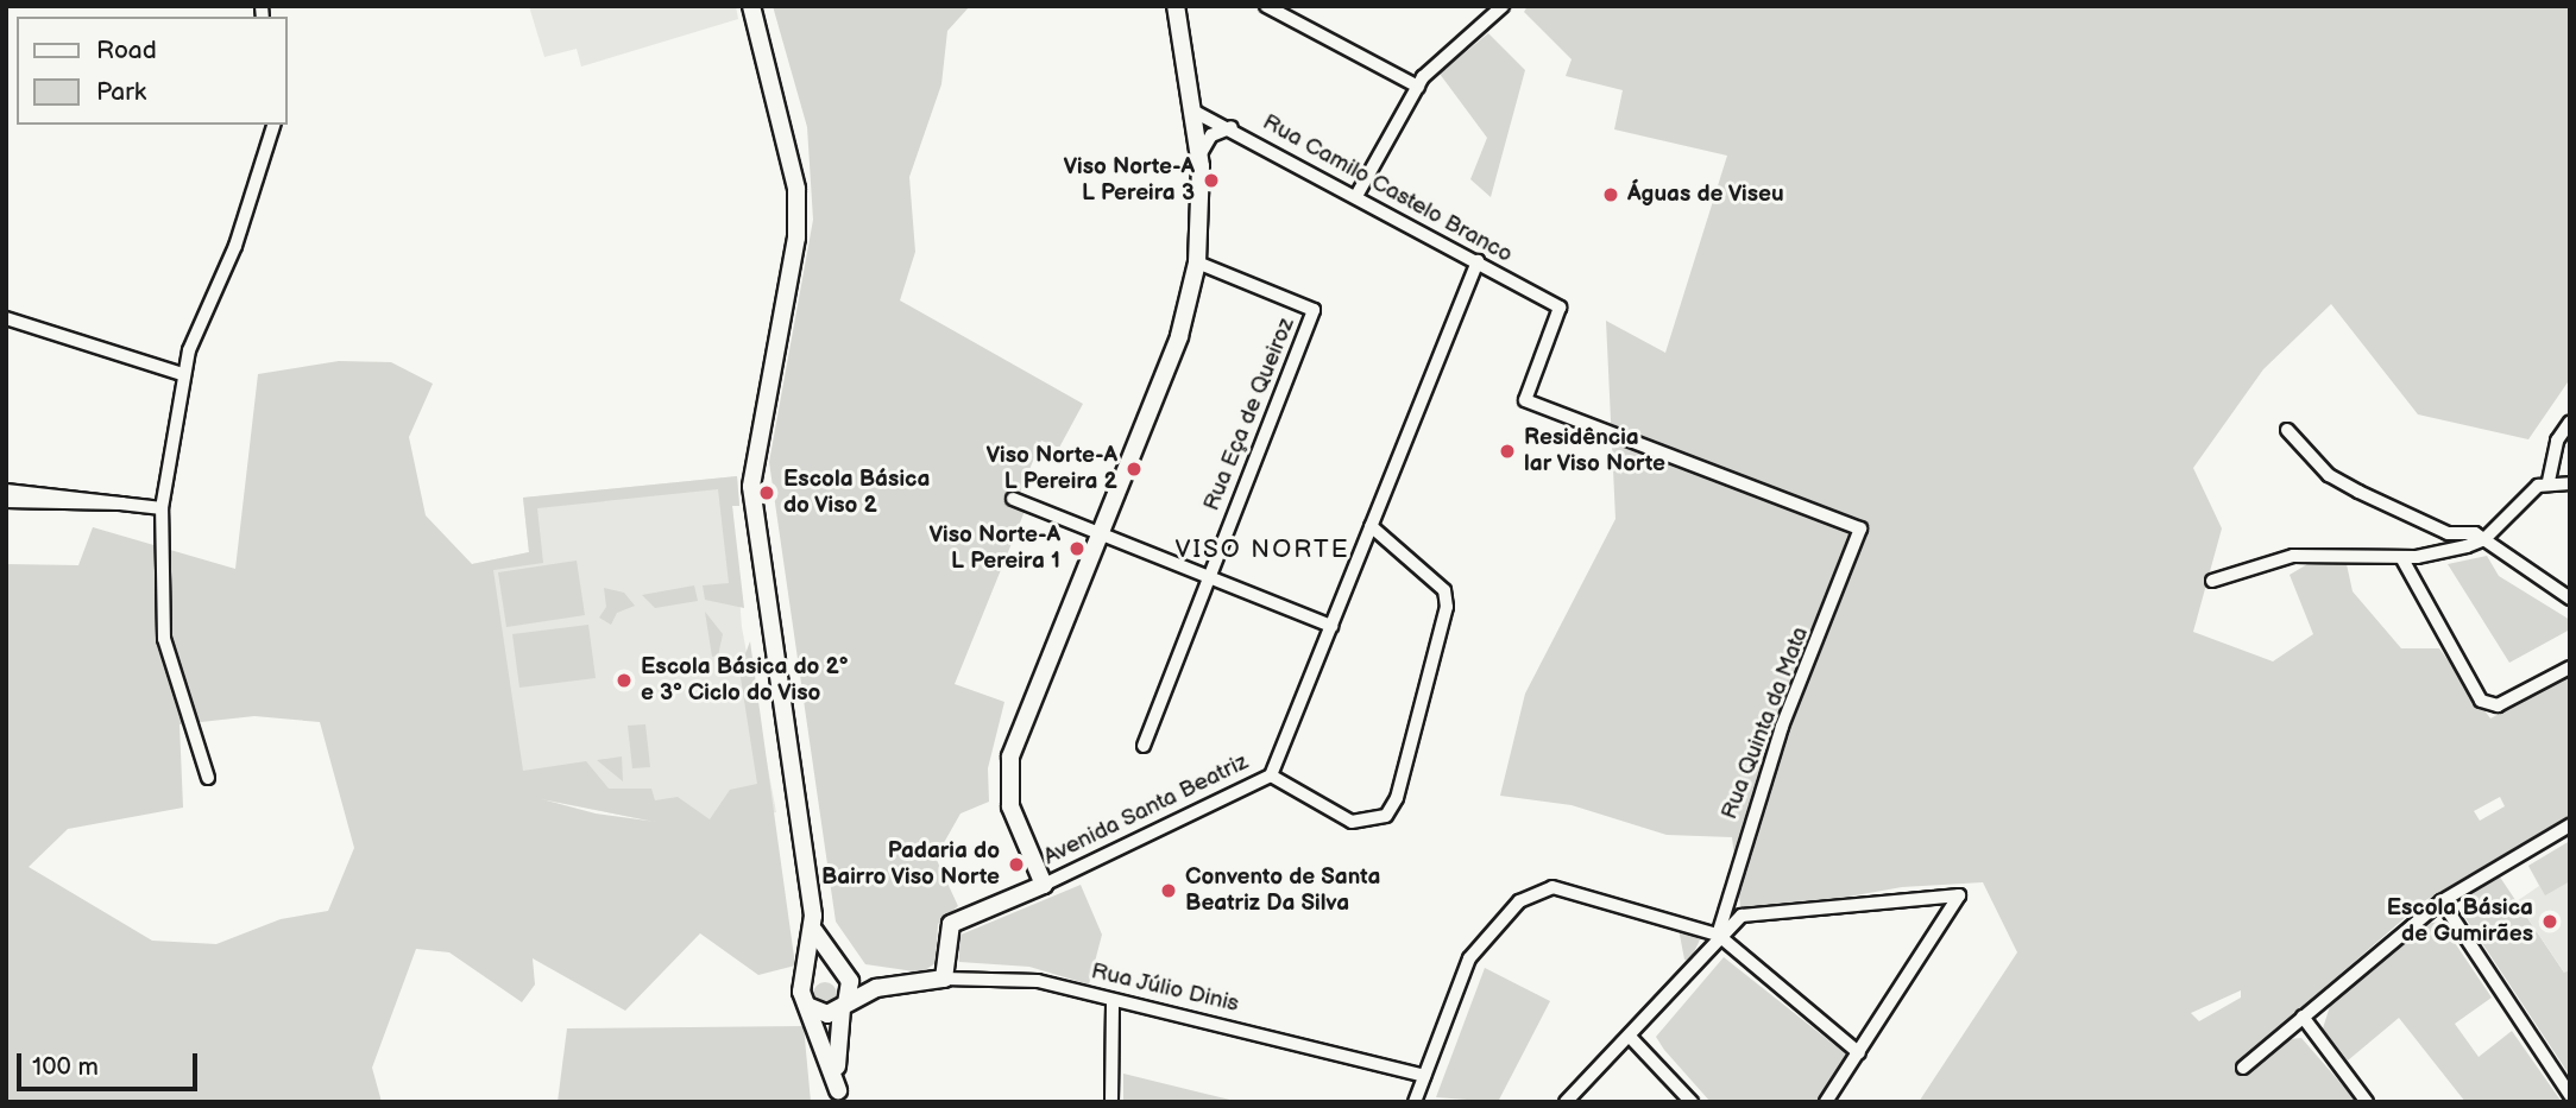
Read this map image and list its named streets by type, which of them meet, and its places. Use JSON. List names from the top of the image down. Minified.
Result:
{"streets":{"street":["Rua Camilo Castelo Branco","Rua Eça de Queiroz","Rua Quinta da Mata","Avenida Santa Beatriz","Rua Júlio Dinis"]},"crossings":[["Rua Camilo Castelo Branco","Rua Quinta da Mata"],["Rua Camilo Castelo Branco","Avenida Santa Beatriz"],["Avenida Santa Beatriz","Rua Júlio Dinis"]],"districts":["VISO NORTE"],"places":["Viso Norte-A L Pereira 3","Águas de Viseu","Residência lar Viso Norte","Viso Norte-A L Pereira 2","Escola Básica do Viso 2","Viso Norte-A L Pereira 1","Escola Básica do 2º e 3º Ciclo do Viso","Padaria do Bairro Viso Norte","Convento de Santa Beatriz Da Silva","Escola Básica de Gumirães"],"legend":["Road","Park"],"scale_bar":"100 m"}
